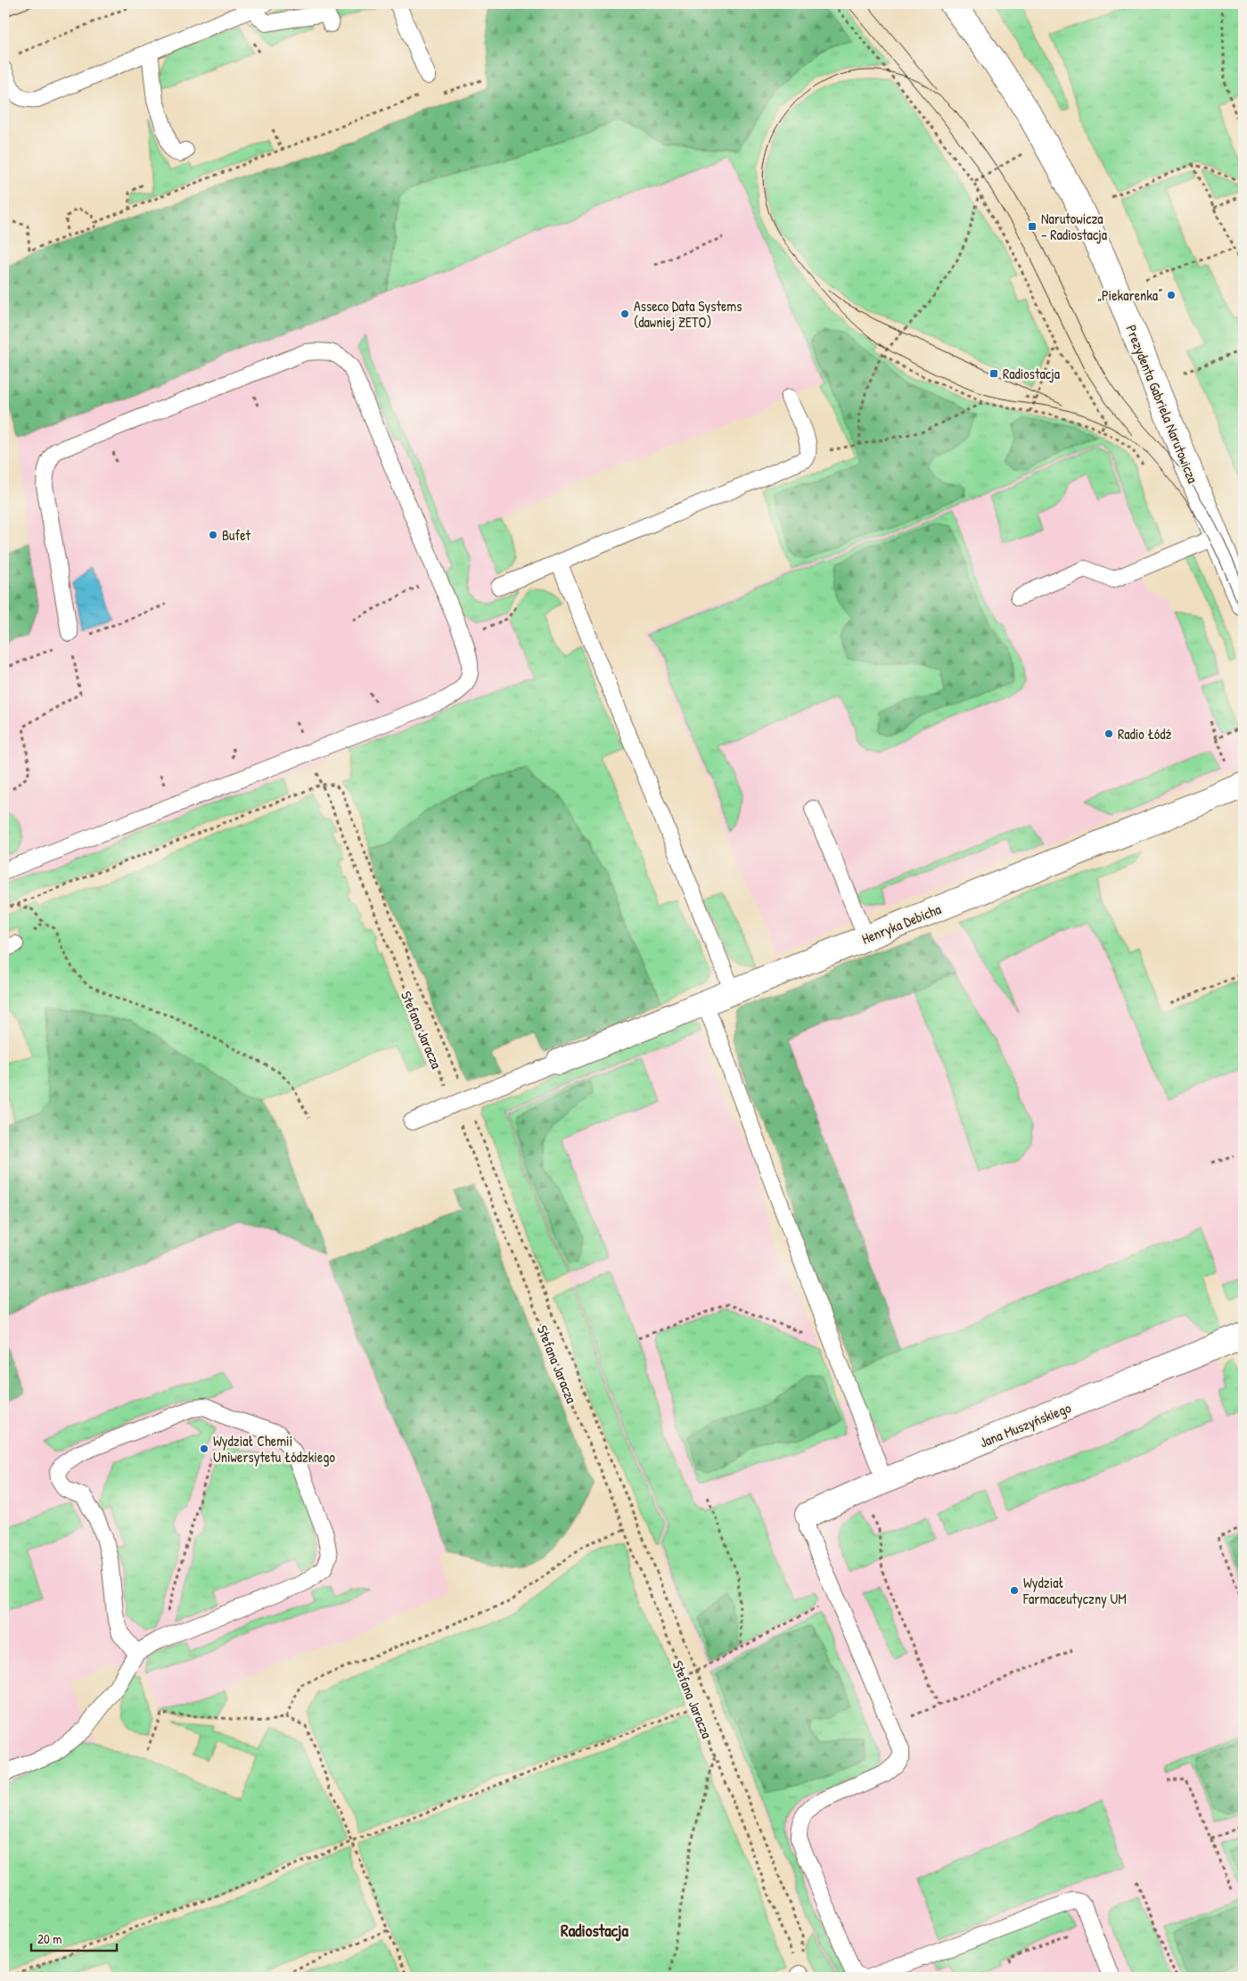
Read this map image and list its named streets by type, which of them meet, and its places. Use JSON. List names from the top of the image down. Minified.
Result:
{"streets":{"street":["Prezydenta Gabriela Narutowicza","Henryka Debicha","Jana Muszyńskiego"],"path":["Stefana Jaracza"]},"districts":["Radiostacja"],"places":{"transit":["Narutowicza - Radiostacja","Radiostacja"],"other":["„Piekarenka”","Asseco Data Systems (dawniej ZETO)","Bufet","Radio Łódź","Wydział Chemii Uniwersytetu Łódzkiego","Wydział Farmaceutyczny UM"]},"scale_bar":"20 m"}
